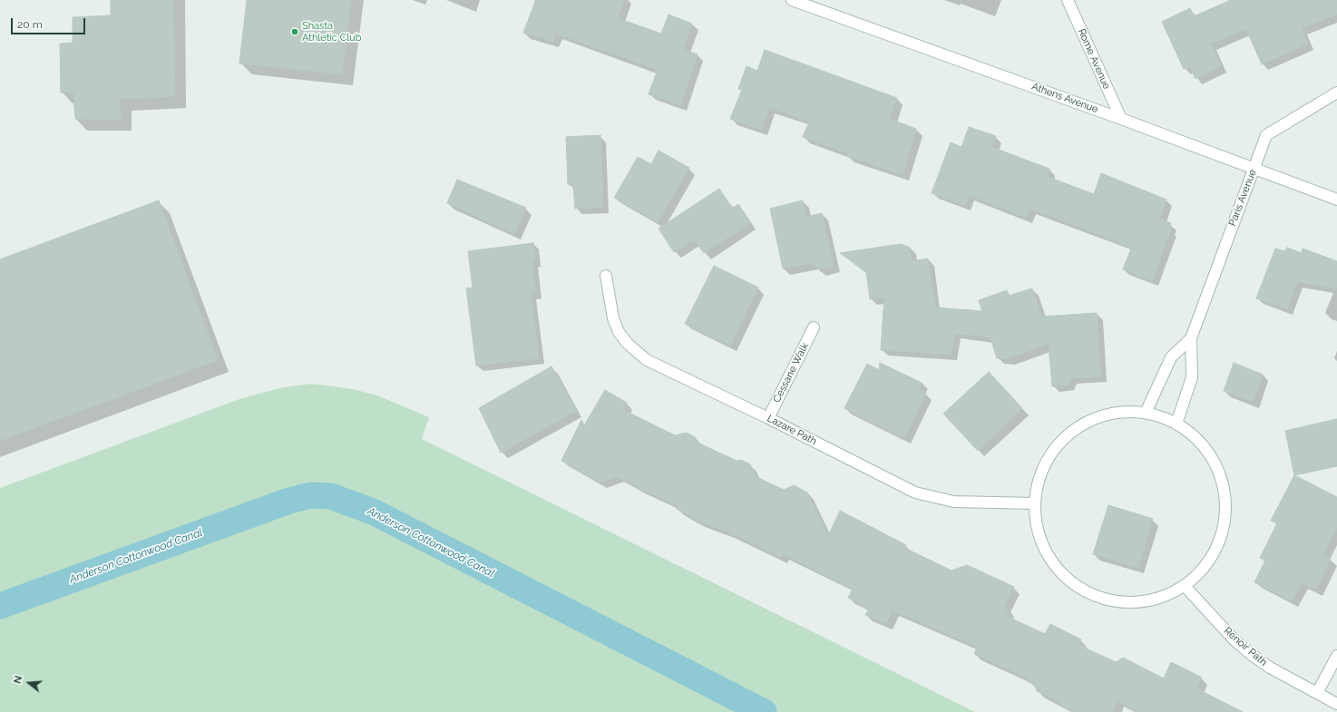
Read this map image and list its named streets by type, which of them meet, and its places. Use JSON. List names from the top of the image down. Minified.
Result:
{"streets":{"street":["Rome Avenue","Athens Avenue","Paris Avenue","Cessane Walk","Lazare Path","Renoir Path"]},"crossings":[["Rome Avenue","Athens Avenue"],["Athens Avenue","Paris Avenue"],["Cessane Walk","Lazare Path"]],"water":["Anderson Cottonwood Canal"],"places":["Shasta Athletic Club"],"scale_bar":"20 m","north":"left"}
